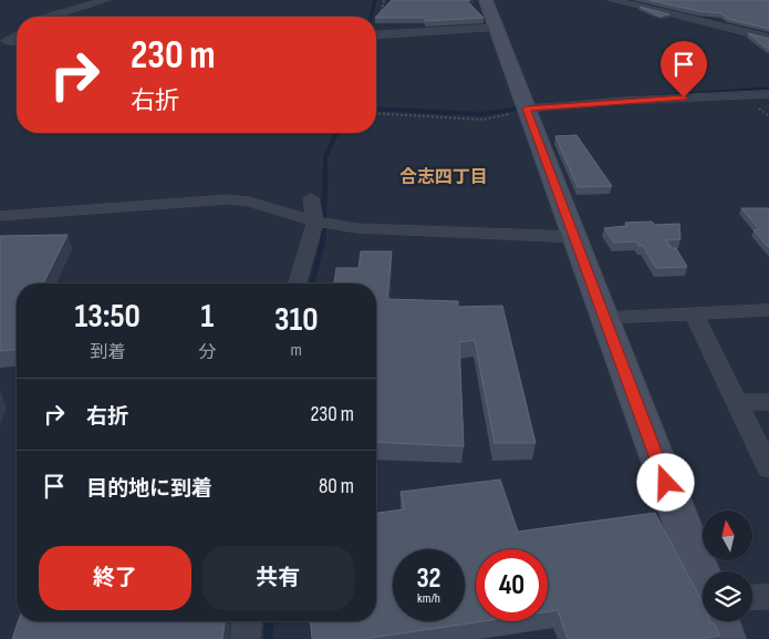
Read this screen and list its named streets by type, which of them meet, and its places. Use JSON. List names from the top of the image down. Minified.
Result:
{"districts":["合志四丁目"],"north":"top","page":{"turn":["230 m","右折"],"eta":["13:50","到着","1","分","310","m"],"list":[{"name":"右折","value":"230 m"},{"name":"目的地に到着","value":"80 m"}],"buttons":["終了","共有"],"speed":"32 km/h","limit":"40"}}
